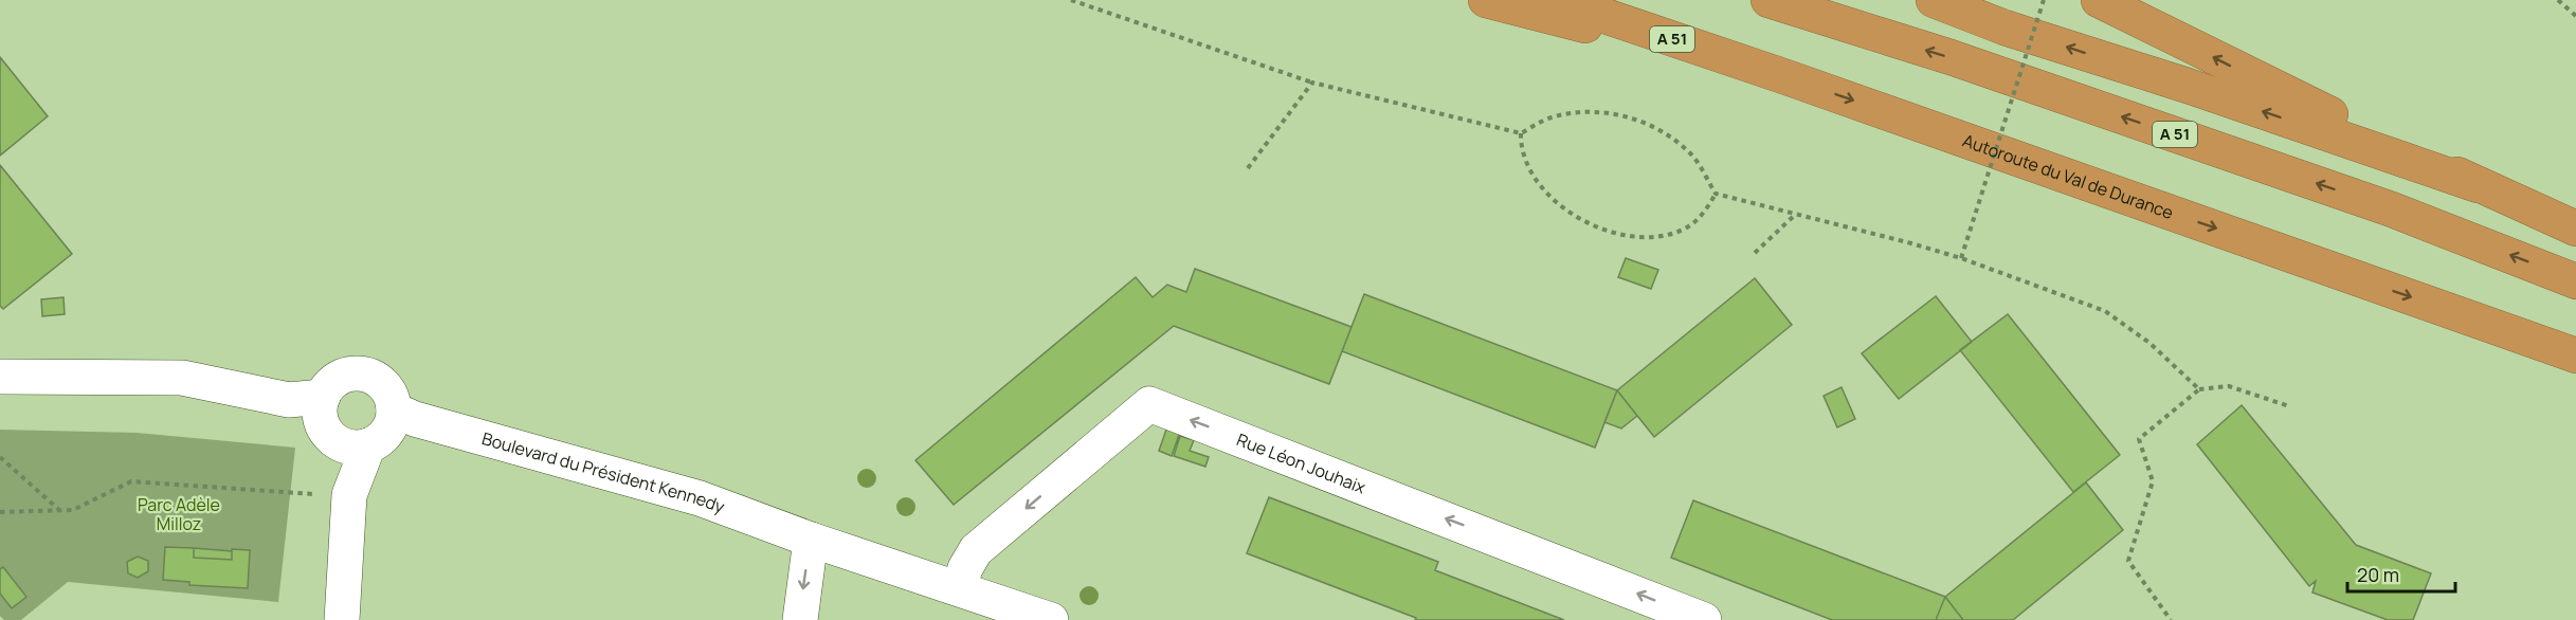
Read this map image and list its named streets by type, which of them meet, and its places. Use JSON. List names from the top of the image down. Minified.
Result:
{"streets":{"highway":["A 51","Autoroute du Val de Durance"],"street":["Rue Léon Jouhaix","Boulevard du Président Kennedy"]},"crossings":[["Rue Léon Jouhaix","Boulevard du Président Kennedy"]],"one_way":["Rue Léon Jouhaix"],"parks":["Parc Adèle Milloz"],"scale_bar":"20 m"}
